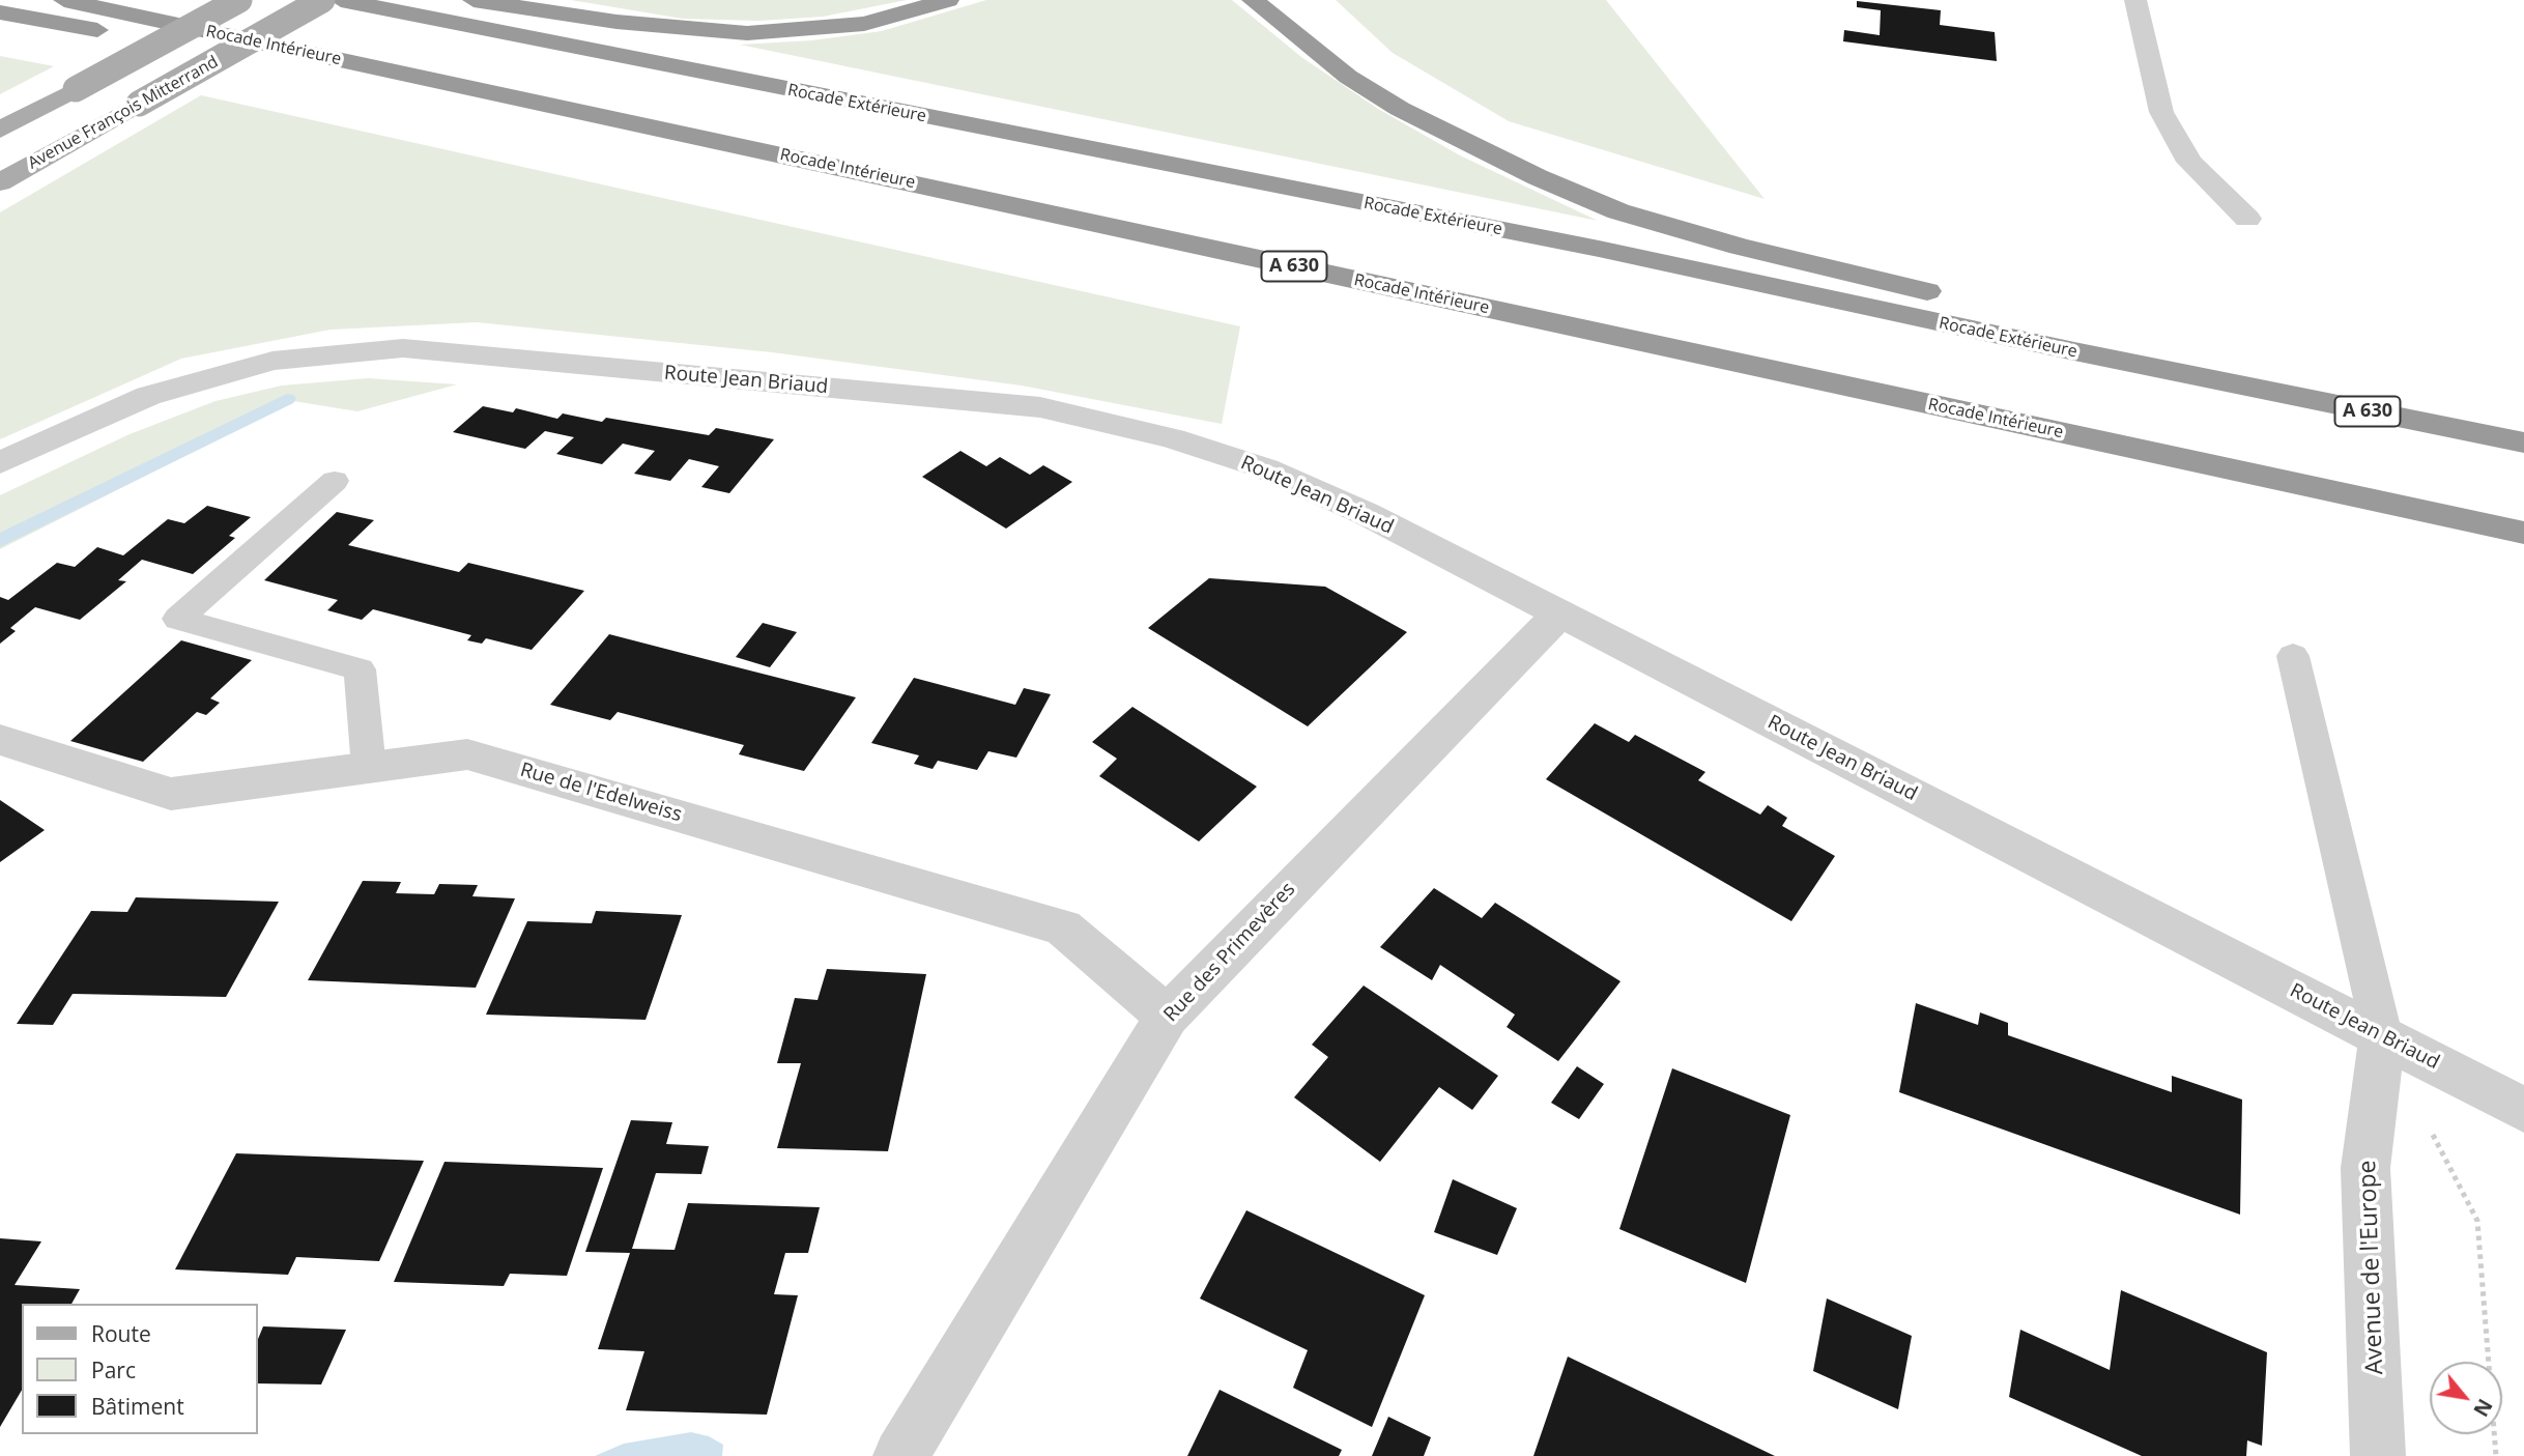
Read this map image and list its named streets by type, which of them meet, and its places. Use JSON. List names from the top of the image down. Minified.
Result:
{"streets":{"highway":["Rocade Intérieure","Rocade Extérieure","A 630"],"main road":["Avenue François Mitterrand"],"street":["Route Jean Briaud","Rue de l'Edelweiss","Rue des Primevères","Avenue de l'Europe"]},"crossings":[["Route Jean Briaud","Rue des Primevères"],["Route Jean Briaud","Avenue de l'Europe"],["Rue de l'Edelweiss","Rue des Primevères"]],"legend":["Route","Parc","Bâtiment"],"north":"bottom right"}
